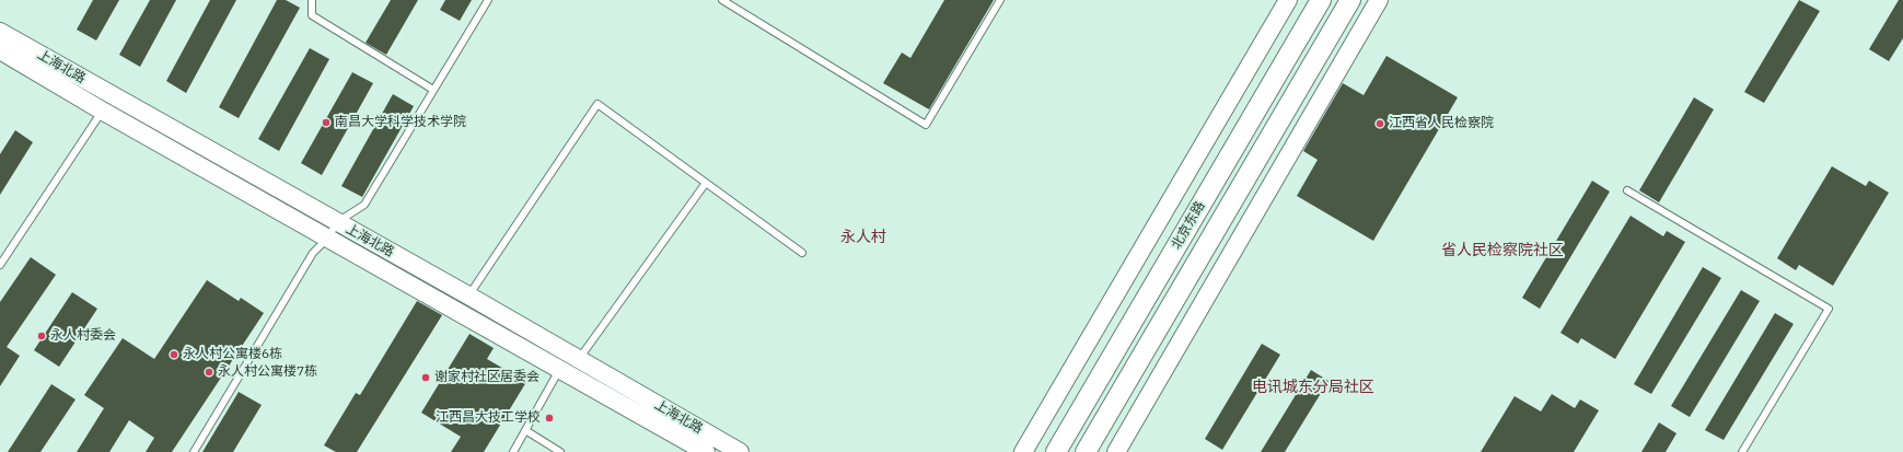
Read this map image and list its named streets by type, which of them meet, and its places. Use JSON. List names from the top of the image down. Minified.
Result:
{"streets":{"main road":["上海北路","北京东路"]},"districts":["永人村","省人民检察院社区","电讯城东分局社区"],"places":["南昌大学科学技术学院","江西省人民检察院","永人村委会","永人村公寓楼6栋","永人村公寓楼7栋","谢家村社区居委会","江西昌大技工学校"]}
